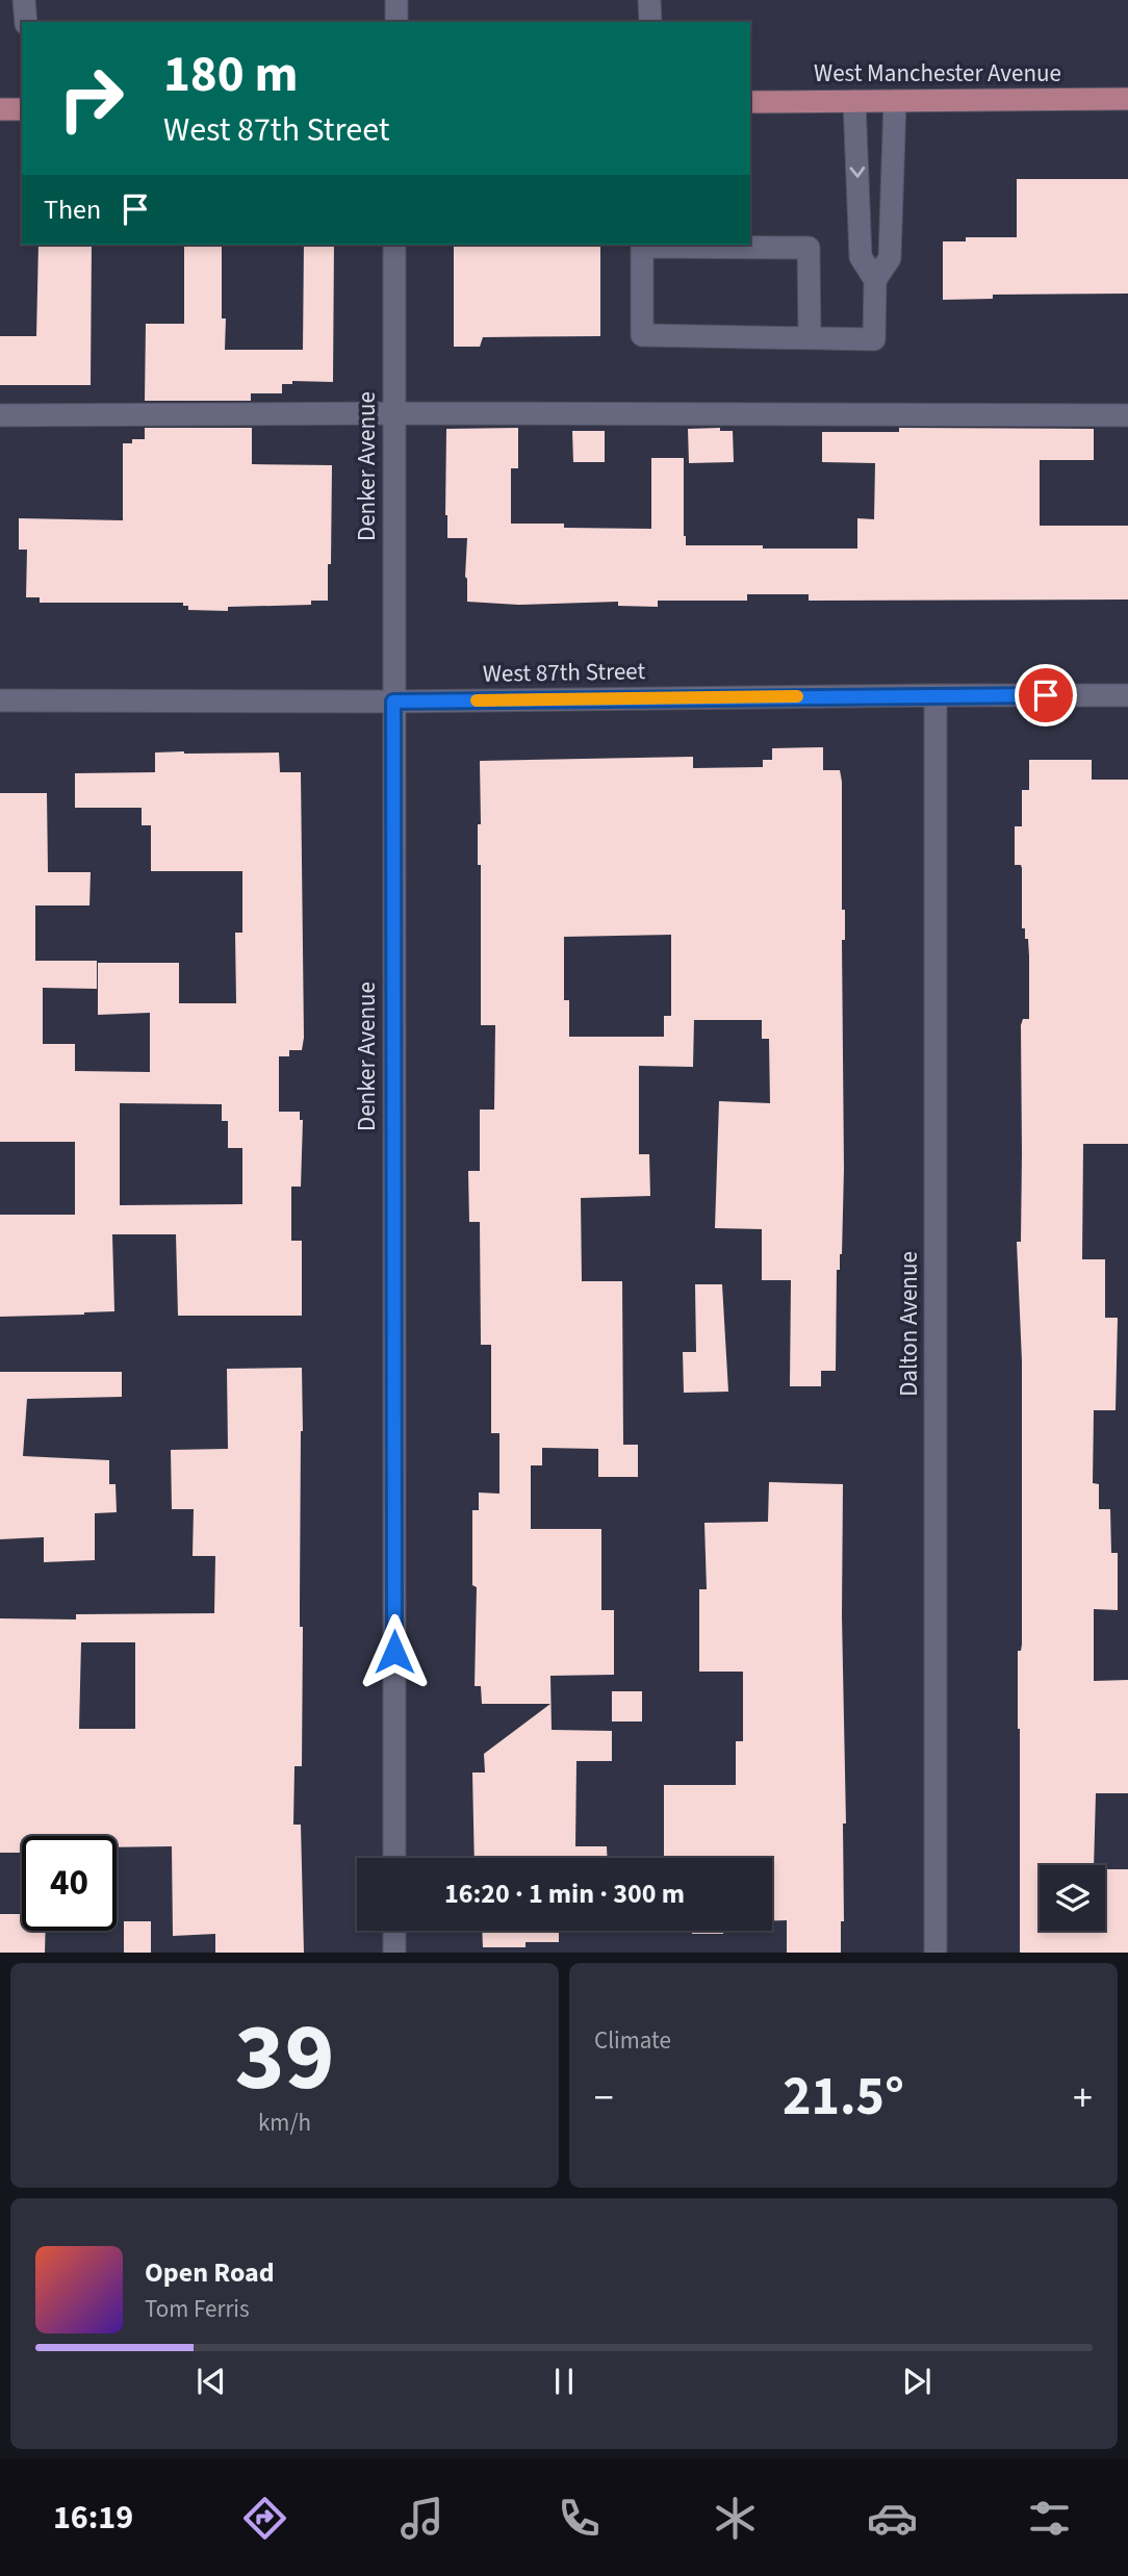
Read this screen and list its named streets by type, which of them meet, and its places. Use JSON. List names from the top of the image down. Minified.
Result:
{"streets":{"main road":["West Manchester Avenue"],"street":["Denker Avenue","West 87th Street","Dalton Avenue"]},"crossings":[["Denker Avenue","West 87th Street"],["West 87th Street","Dalton Avenue"]],"page":{"turn":["180 m","West 87th Street"],"then":"Then","limit":"40","trip":"16:20 · 1 min · 300 m","tile":[["39","km/h"],"Climate"],"heat":["−","21.5°","+"],"song":["Open Road","Tom Ferris"],"tabs":"16:19"}}
